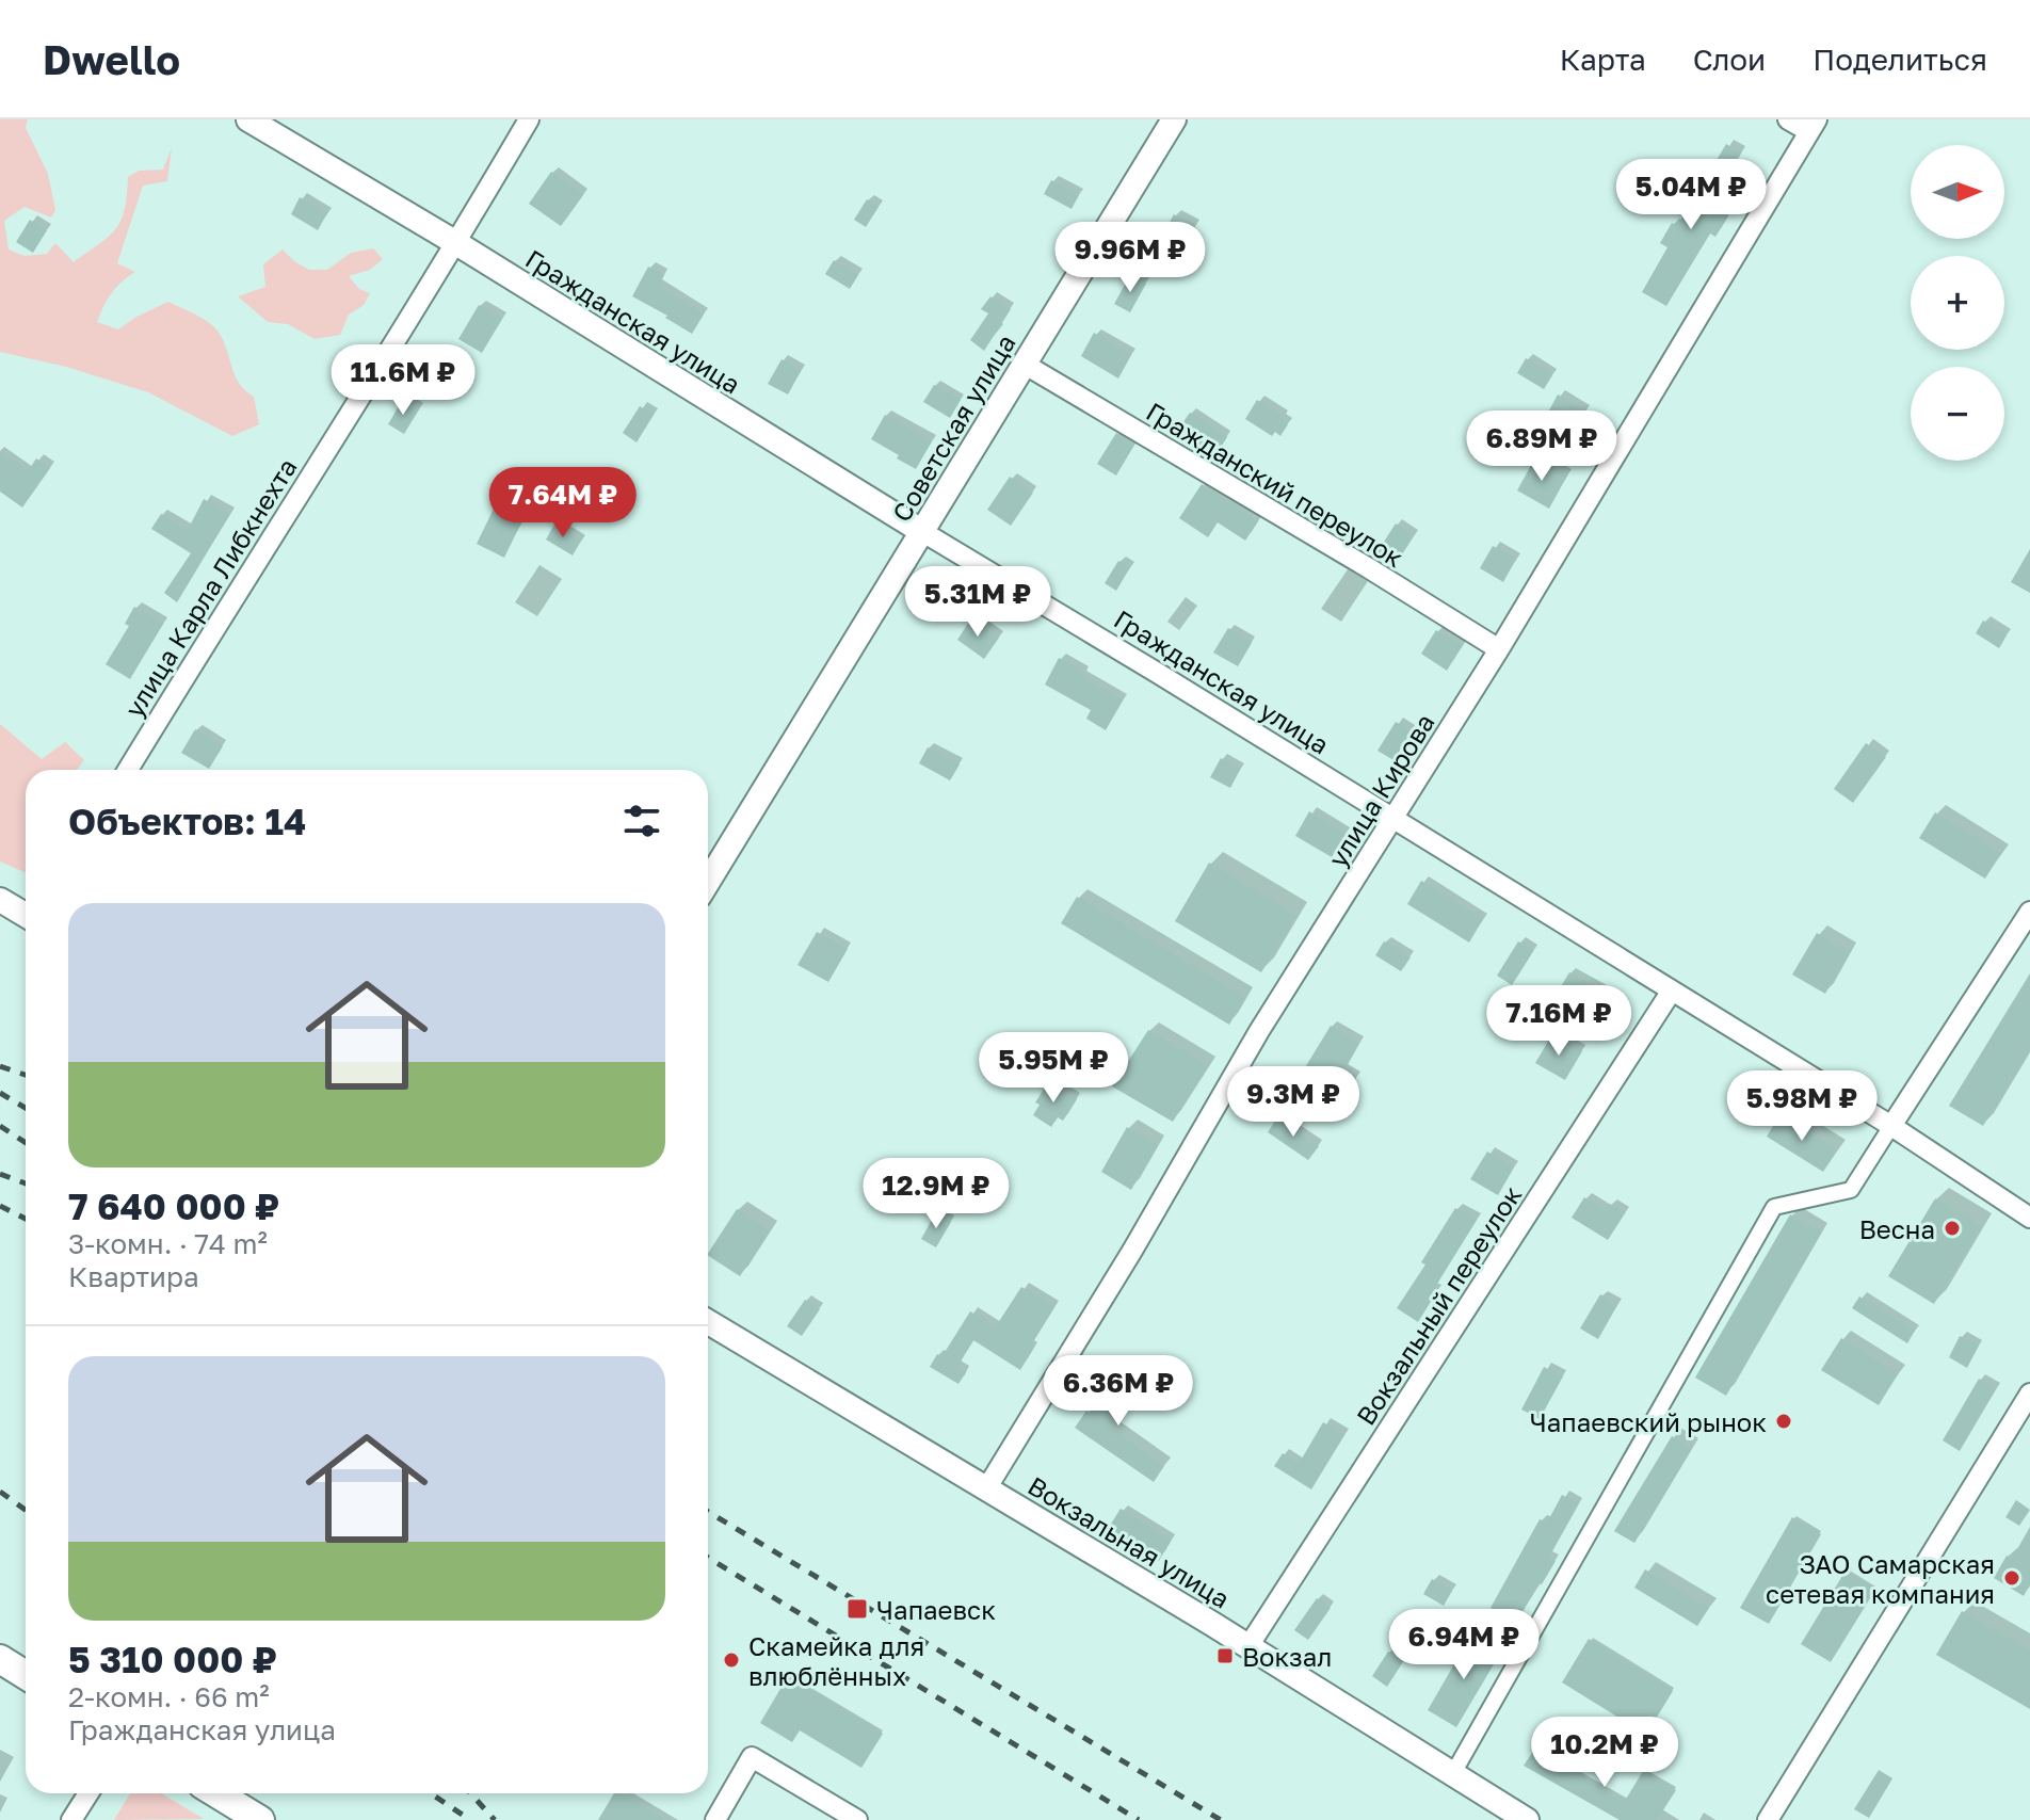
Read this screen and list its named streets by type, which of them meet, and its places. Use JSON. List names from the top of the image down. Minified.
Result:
{"streets":{"street":["Гражданская улица","Советская улица","Гражданский переулок","улица Карла Либкнехта","улица Кирова","Вокзальный переулок","Вокзальная улица"]},"crossings":[["Гражданская улица","Советская улица"],["Гражданская улица","улица Карла Либкнехта"],["Гражданская улица","улица Кирова"],["Гражданская улица","Вокзальный переулок"],["Советская улица","Гражданский переулок"],["Гражданский переулок","улица Кирова"],["улица Кирова","Вокзальная улица"],["Вокзальный переулок","Вокзальная улица"]],"places":{"other":["Весна","Чапаевский рынок","ЗАО Самарская сетевая компания","Скамейка для влюблённых"],"transit":["Чапаевск","Вокзал"]},"north":"right","page":{"header":"Dwello","nav":["Карта","Слои","Поделиться"],"map_buttons":["+","−"],"price":["5.04M ₽","9.96M ₽","11.6M ₽","6.89M ₽","7.64M ₽","5.31M ₽","7.16M ₽","5.95M ₽","9.3M ₽","5.98M ₽","12.9M ₽","6.36M ₽","6.94M ₽","10.2M ₽"],"heading":"Объектов: 14","list":[{"name":"7 640 000 ₽","note":"3-комн. · 74 m² · Квартира"},{"name":"5 310 000 ₽","note":"2-комн. · 66 m² · Гражданская улица"}]}}
